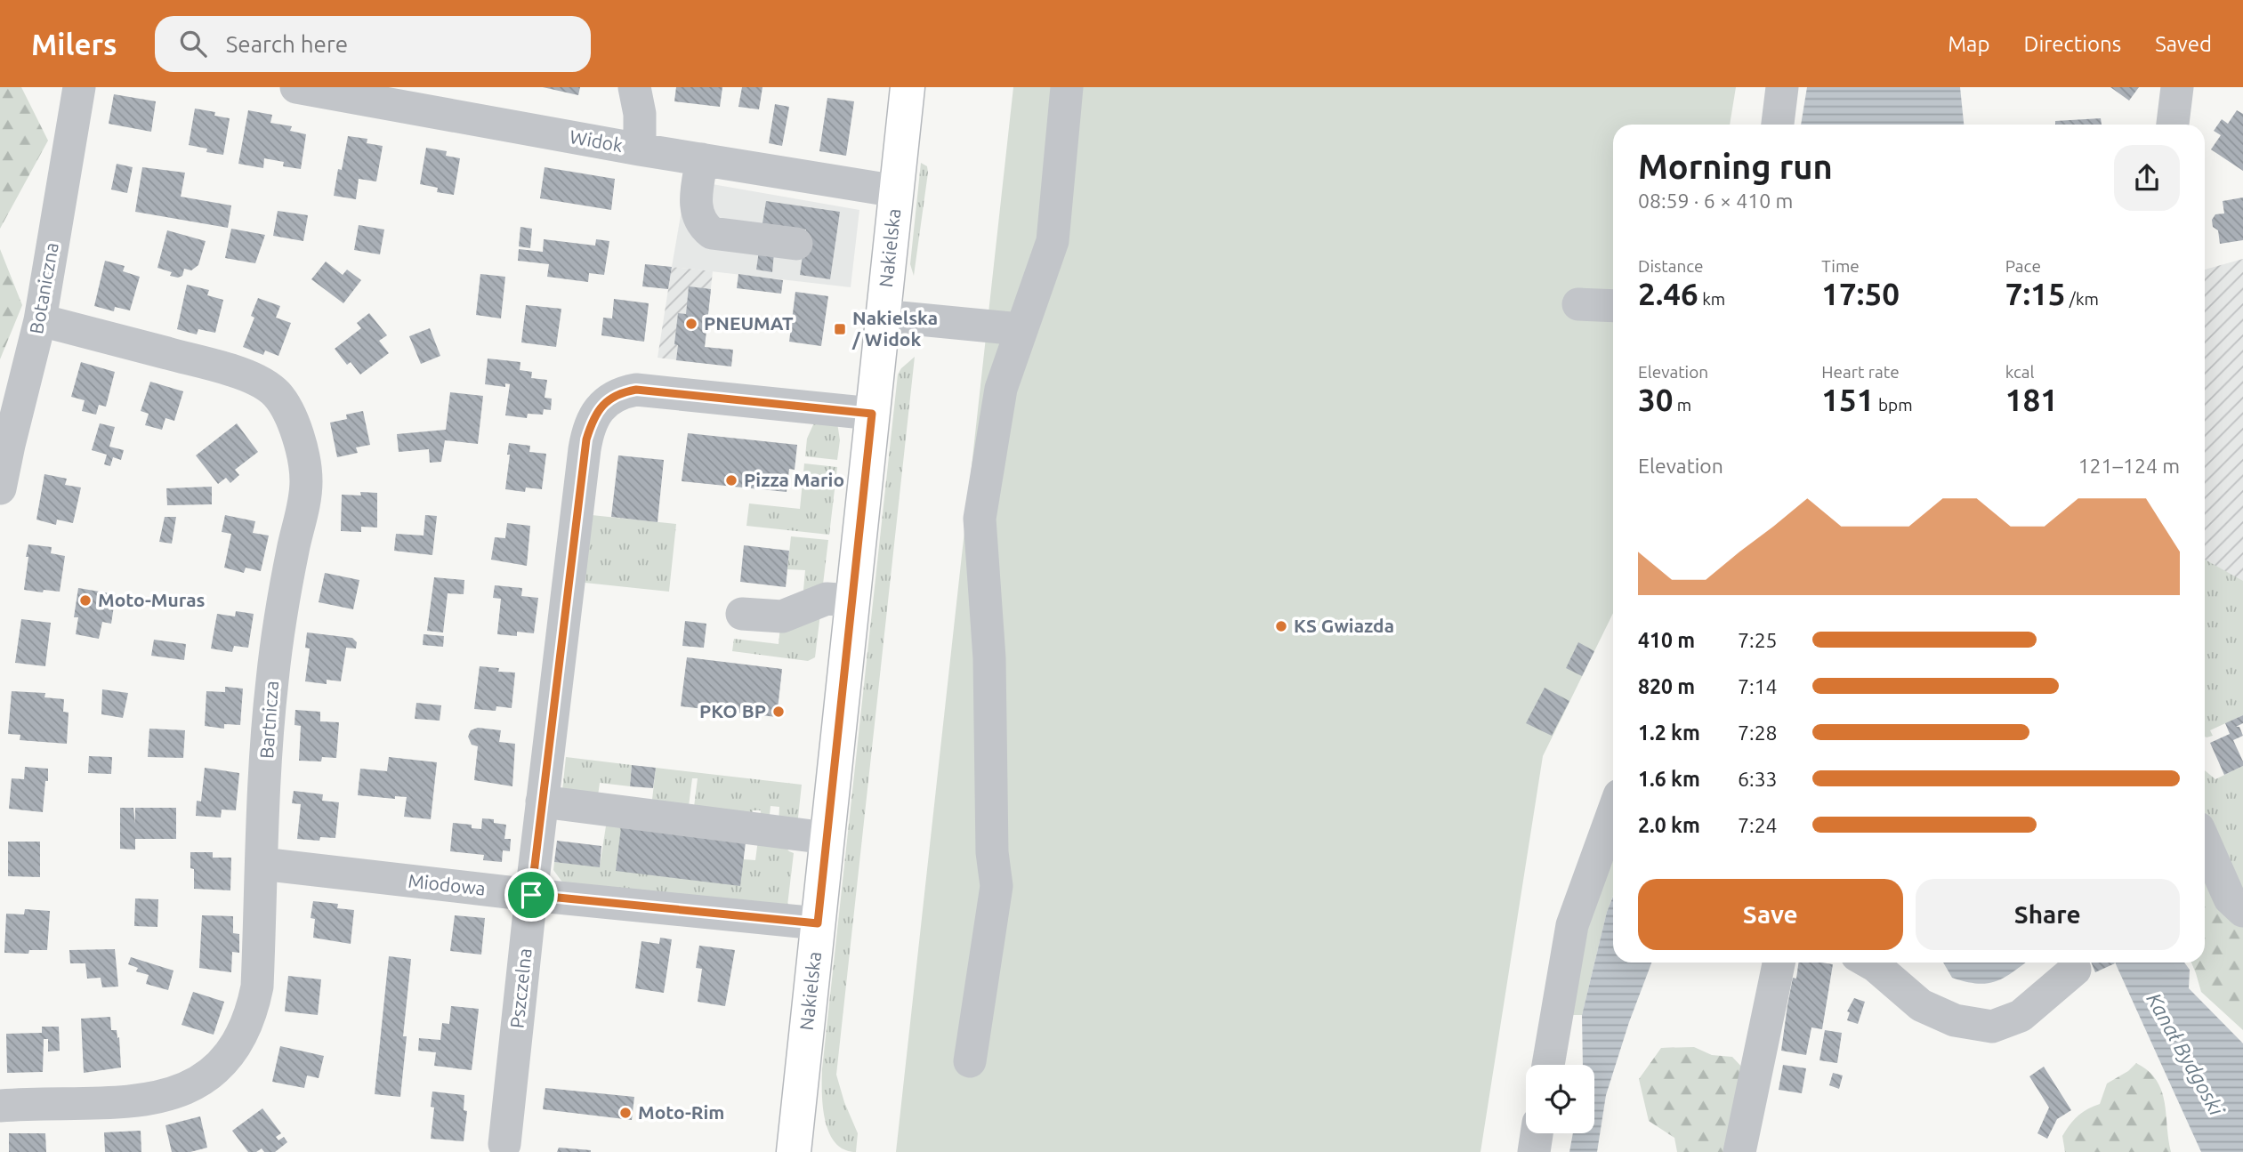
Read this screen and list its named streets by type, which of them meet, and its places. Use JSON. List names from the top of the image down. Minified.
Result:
{"streets":{"main road":["Nakielska"],"street":["Widok","Botaniczna","Bartnicza","Miodowa","Pszczelna"]},"crossings":[["Widok","Nakielska"],["Nakielska","Miodowa"],["Nakielska","Pszczelna"],["Botaniczna","Bartnicza"],["Bartnicza","Miodowa"],["Miodowa","Pszczelna"]],"water":["Kanał Bydgoski"],"places":{"other":["PNEUMAT","Pizza Mario","Moto-Muras","KS Gwiazda","PKO BP","Moto-Rim"],"transit":["Nakielska / Widok"]},"page":{"header":"Milers","search":"Search here","nav":["Map","Directions","Saved"],"heading":["Morning run","08:59 · 6 × 410 m"],"stats":[["Distance","2.46 km"],["Time","17:50"],["Pace","7:15 /km"],["Elevation","30 m"],["Heart rate","151 bpm"],["kcal","181"]],"chart":["Elevation","121–124 m"],"list":[{"name":"410 m","note":"7:25"},{"name":"820 m","note":"7:14"},{"name":"1.2 km","note":"7:28"},{"name":"1.6 km","note":"6:33"},{"name":"2.0 km","note":"7:24"}],"buttons":["Save","Share"]}}
